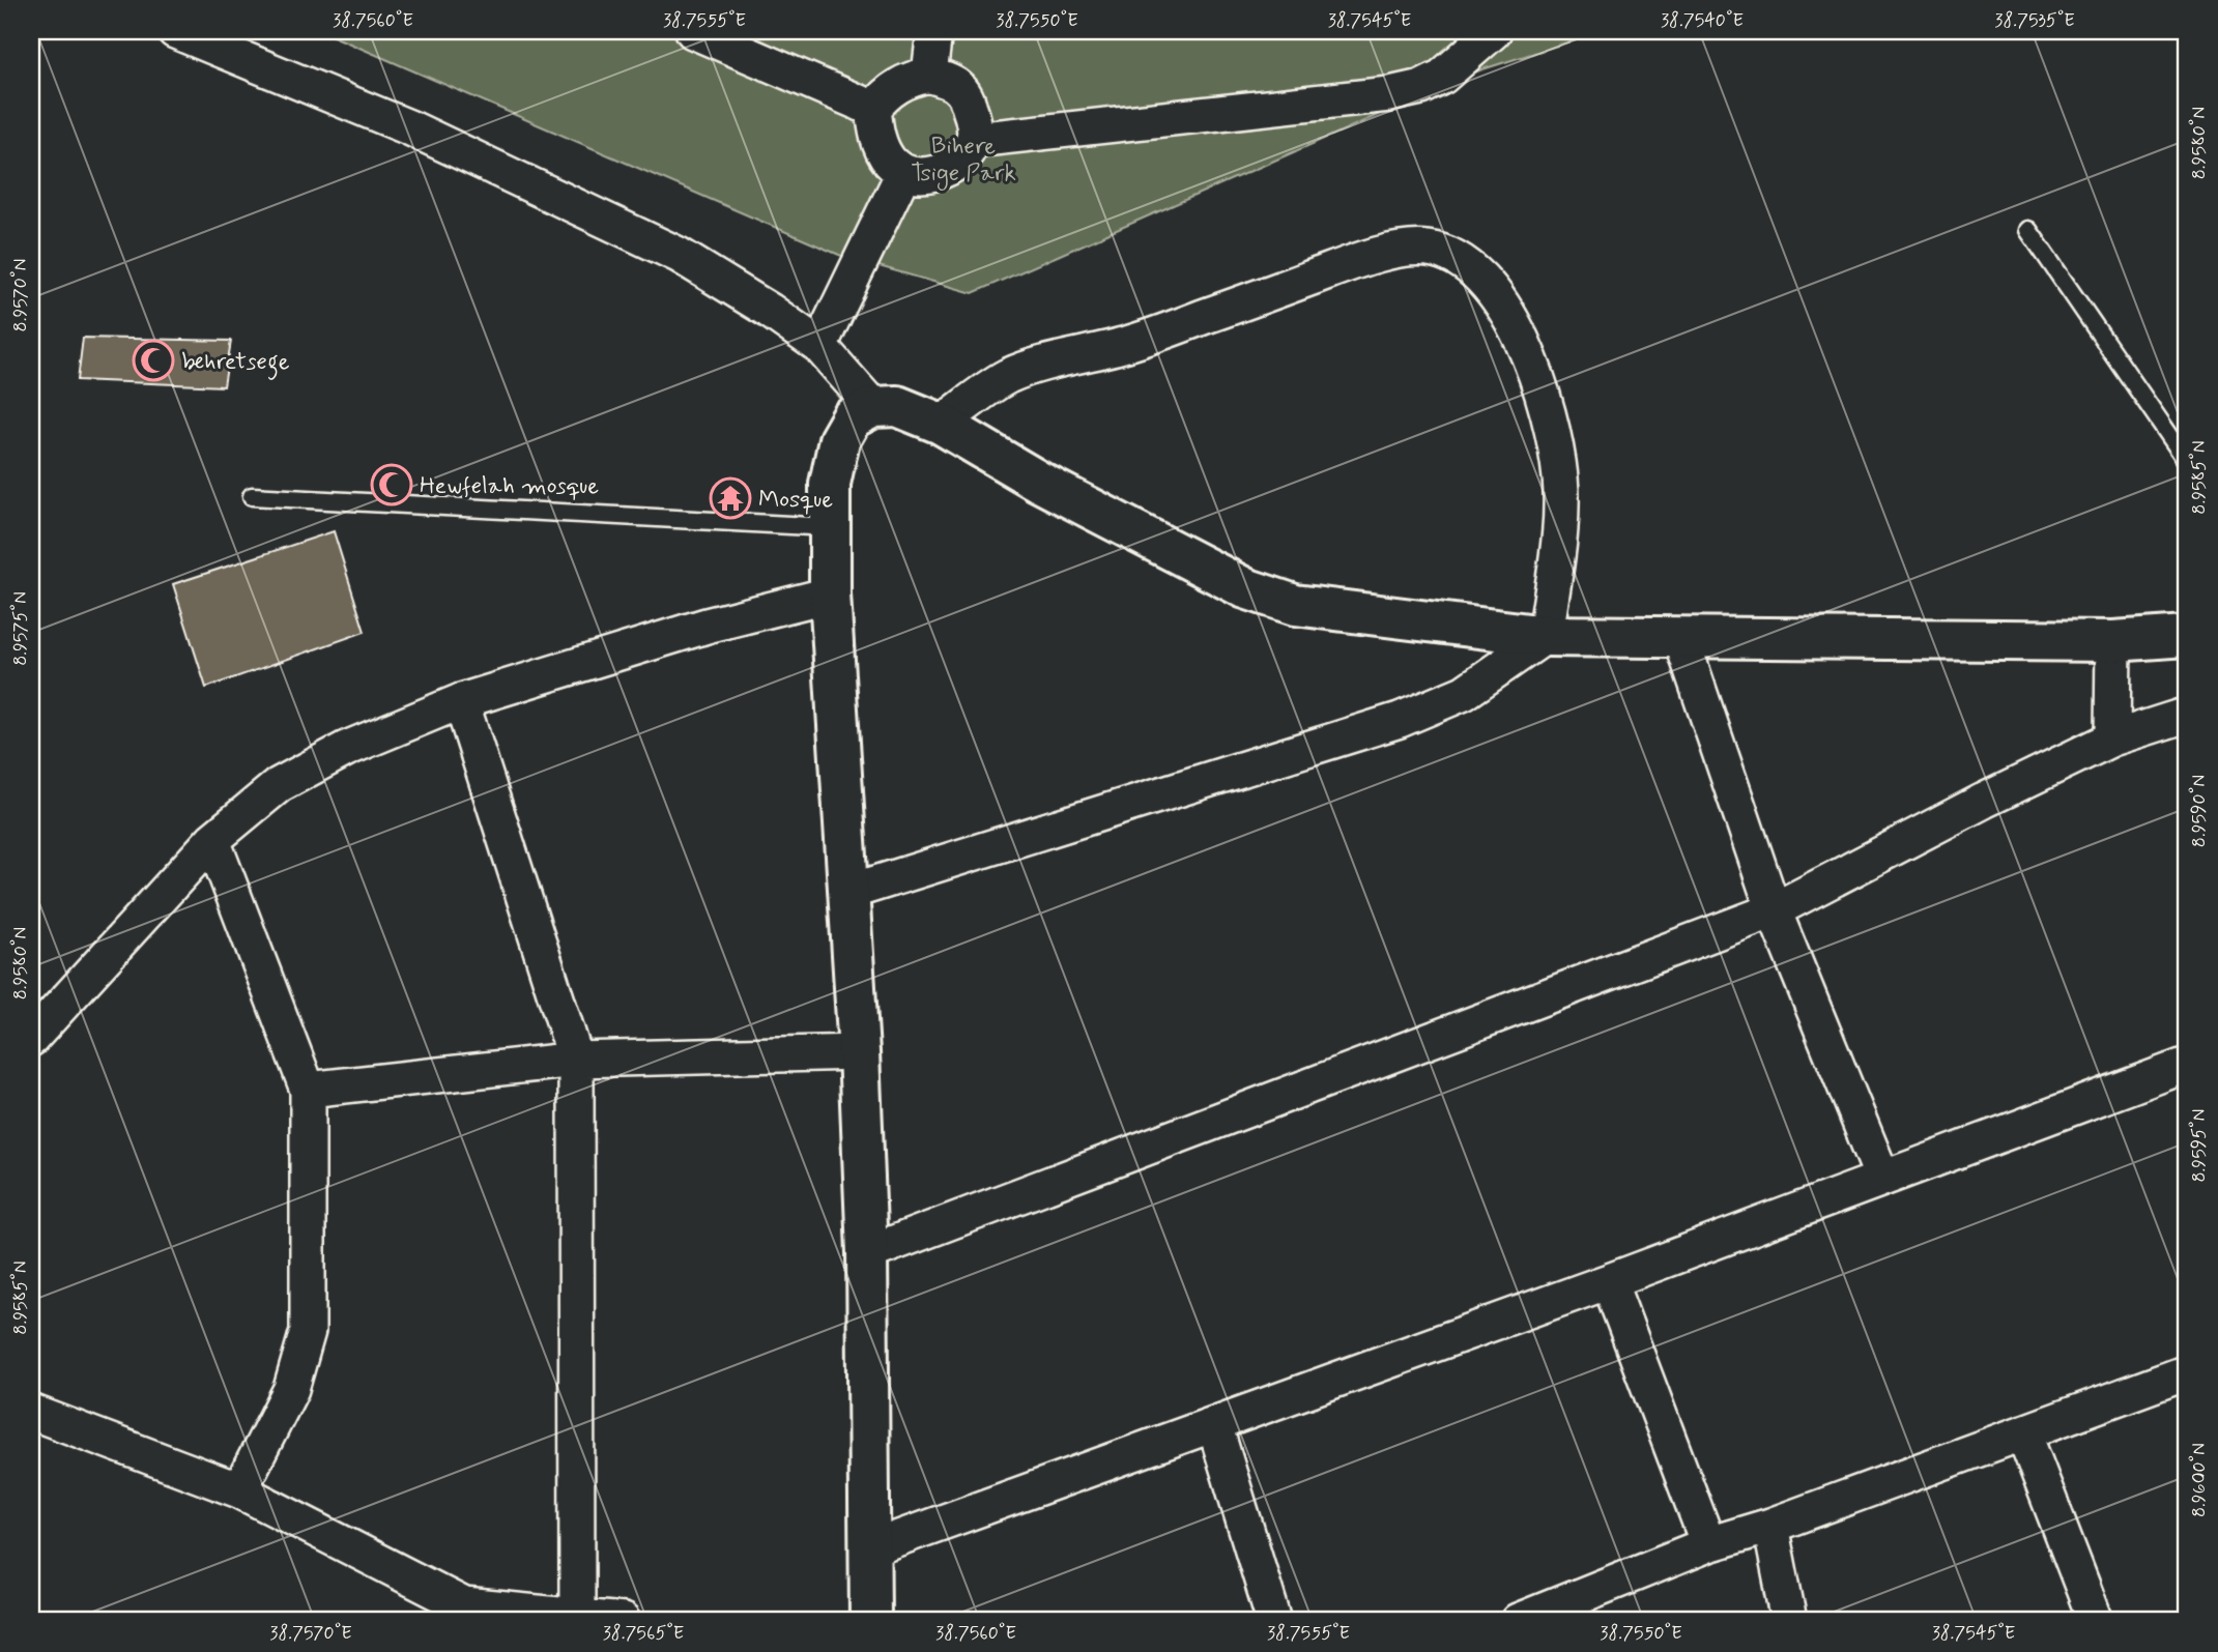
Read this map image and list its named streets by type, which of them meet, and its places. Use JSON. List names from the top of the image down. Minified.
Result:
{"parks":["Bihere Tsige Park"],"places":{"mosque":["behretsege","Hewfelah mosque"],"temple":["Mosque"]},"coordinates":["38.7560°E","38.7555°E","38.7550°E","38.7545°E","38.7540°E","38.7535°E","8.9580°N","8.9570°N","8.9585°N","8.9575°N","8.9590°N","8.9595°N","8.9600°N","38.7570°E","38.7565°E"]}
